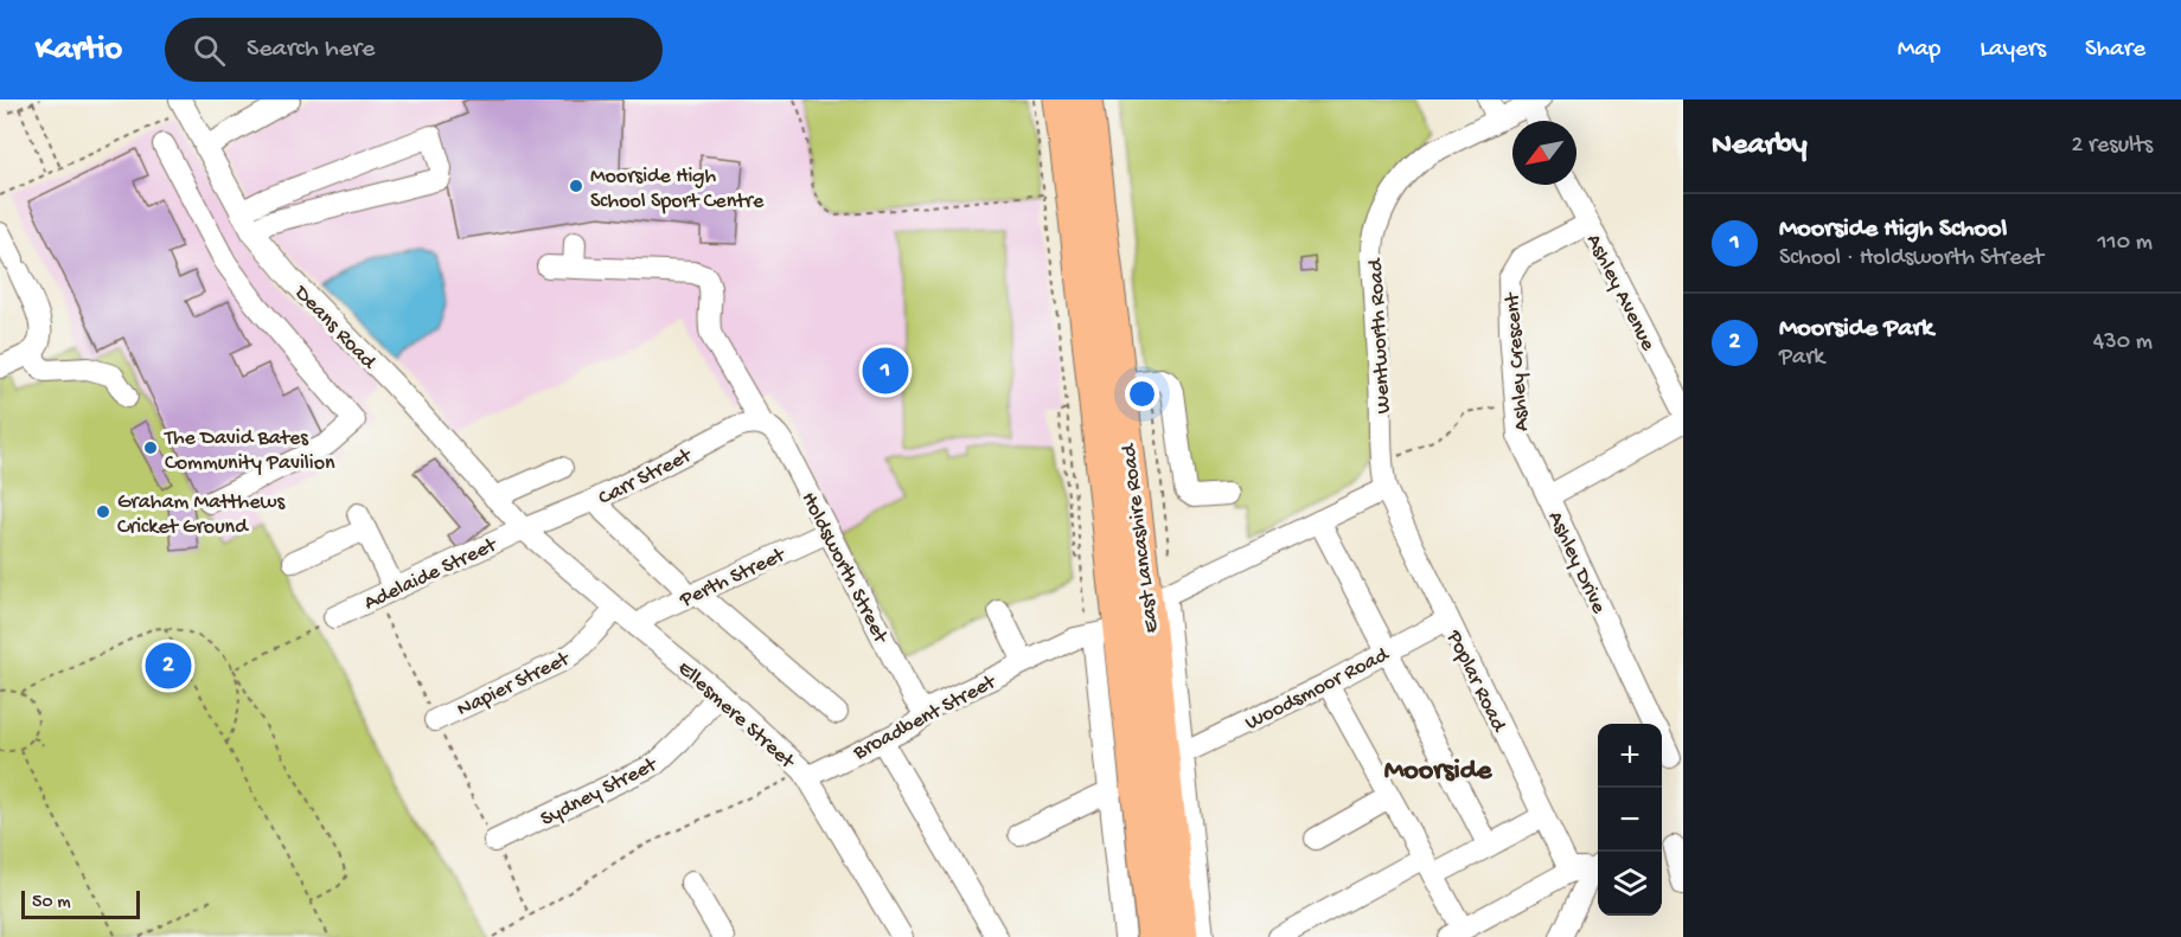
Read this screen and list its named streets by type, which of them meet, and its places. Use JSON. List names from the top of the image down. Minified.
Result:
{"streets":{"highway":["East Lancashire Road"],"street":["Ashley Avenue","Deans Road","Wentworth Road","Ashley Crescent","Carr Street","Ashley Drive","Holdsworth Street","Adelaide Street","Perth Street","Poplar Road","Napier Street","Woodsmoor Road","Ellesmere Street","Broadbent Street","Sydney Street"]},"crossings":[["Ashley Avenue","Ashley Crescent"],["Deans Road","Carr Street"],["Deans Road","Adelaide Street"],["Deans Road","Ellesmere Street"],["Wentworth Road","Poplar Road"],["Ashley Crescent","Ashley Drive"],["Carr Street","Holdsworth Street"],["Carr Street","Adelaide Street"],["Carr Street","Ellesmere Street"],["East Lancashire Road","Broadbent Street"],["Holdsworth Street","Perth Street"],["Holdsworth Street","Broadbent Street"],["Adelaide Street","Ellesmere Street"],["Perth Street","Ellesmere Street"],["Poplar Road","Woodsmoor Road"],["Napier Street","Ellesmere Street"],["Ellesmere Street","Broadbent Street"],["Ellesmere Street","Sydney Street"]],"districts":["Moorside"],"places":["Moorside High School Sport Centre","The David Bates Community Pavilion","Graham Matthews Cricket Ground"],"scale_bar":"50 m","north":"bottom left","page":{"header":"Kartio","search":"Search here","nav":["Map","Layers","Share"],"heading":["Nearby","2 results"],"list":[{"mark":"1","name":"Moorside High School","note":"School · Holdsworth Street","value":"110 m"},{"mark":"2","name":"Moorside Park","note":"Park","value":"430 m"}],"pins":["1","2"],"map_buttons":["+","−"],"scale":"50 m"}}
